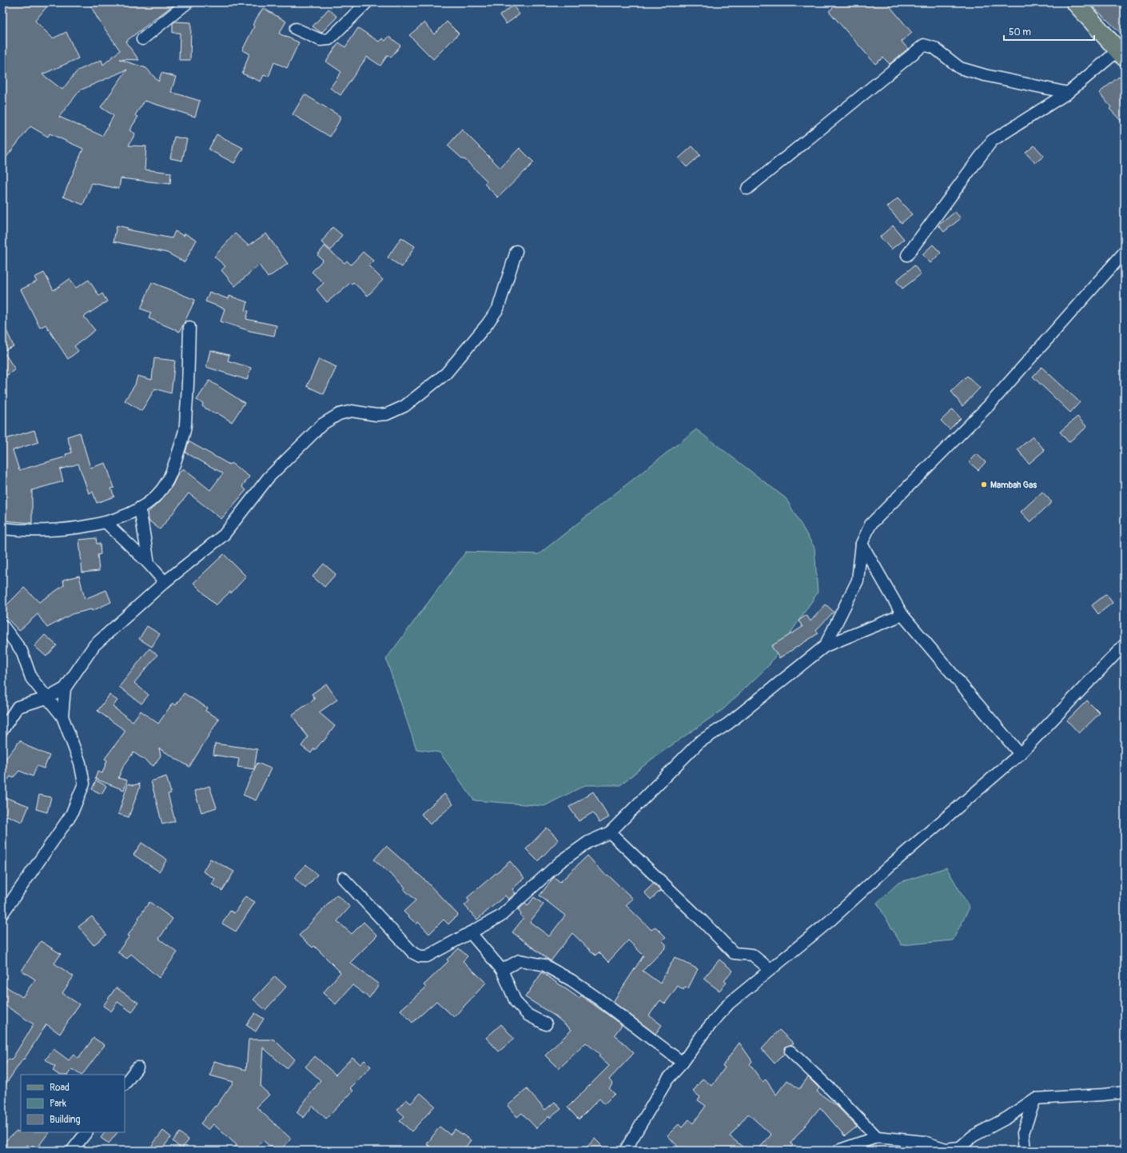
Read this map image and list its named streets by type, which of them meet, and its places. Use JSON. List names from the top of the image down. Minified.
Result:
{"places":["Mambah Gas"],"legend":["Road","Park","Building"],"scale_bar":"50 m"}
